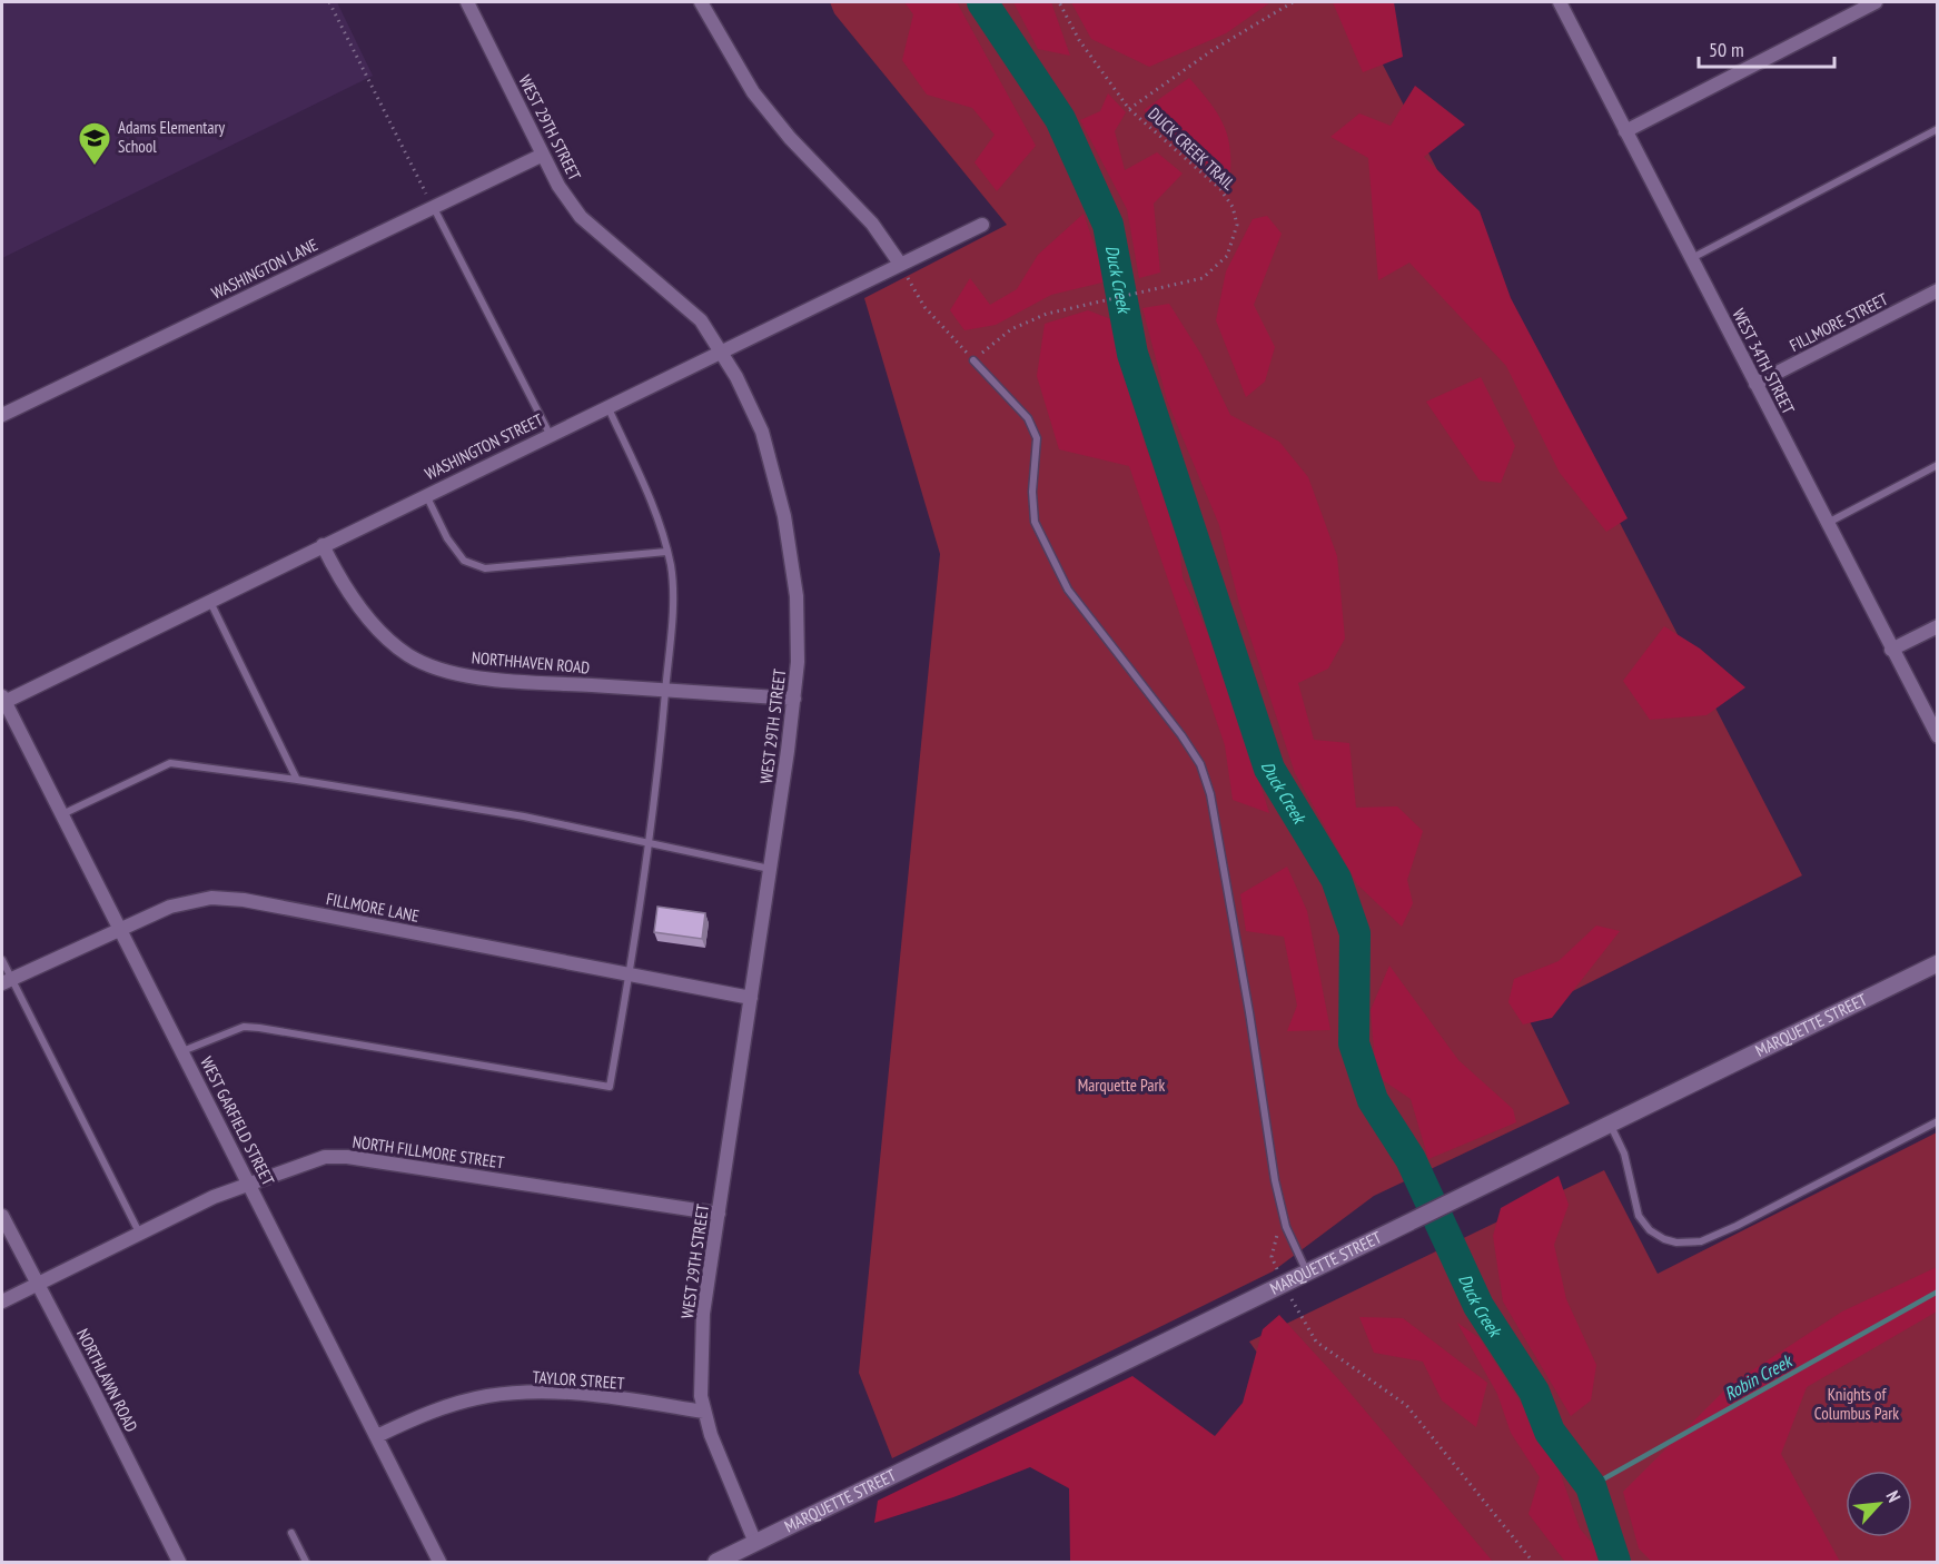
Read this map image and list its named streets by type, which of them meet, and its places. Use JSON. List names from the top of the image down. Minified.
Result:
{"streets":{"main road":["MARQUETTE STREET"],"street":["WEST 29TH STREET","WASHINGTON LANE","FILLMORE STREET","WEST 34TH STREET","WASHINGTON STREET","NORTHHAVEN ROAD","FILLMORE LANE","WEST GARFIELD STREET","NORTH FILLMORE STREET","NORTHLAWN ROAD","TAYLOR STREET"],"path":["DUCK CREEK TRAIL"]},"crossings":[["WEST 29TH STREET","WASHINGTON LANE"],["WEST 29TH STREET","WASHINGTON STREET"],["WEST 29TH STREET","NORTHHAVEN ROAD"],["WEST 29TH STREET","FILLMORE LANE"],["WEST 29TH STREET","MARQUETTE STREET"],["WEST 29TH STREET","NORTH FILLMORE STREET"],["WEST 29TH STREET","TAYLOR STREET"],["FILLMORE STREET","WEST 34TH STREET"],["WASHINGTON STREET","NORTHHAVEN ROAD"],["WASHINGTON STREET","WEST GARFIELD STREET"],["FILLMORE LANE","WEST GARFIELD STREET"],["WEST GARFIELD STREET","NORTH FILLMORE STREET"],["WEST GARFIELD STREET","TAYLOR STREET"],["NORTH FILLMORE STREET","NORTHLAWN ROAD"]],"water":["Duck Creek","Robin Creek"],"parks":["Marquette Park","Knights of Columbus Park"],"places":{"school or university":["Adams Elementary School"]},"scale_bar":"50 m","north":"top right"}
